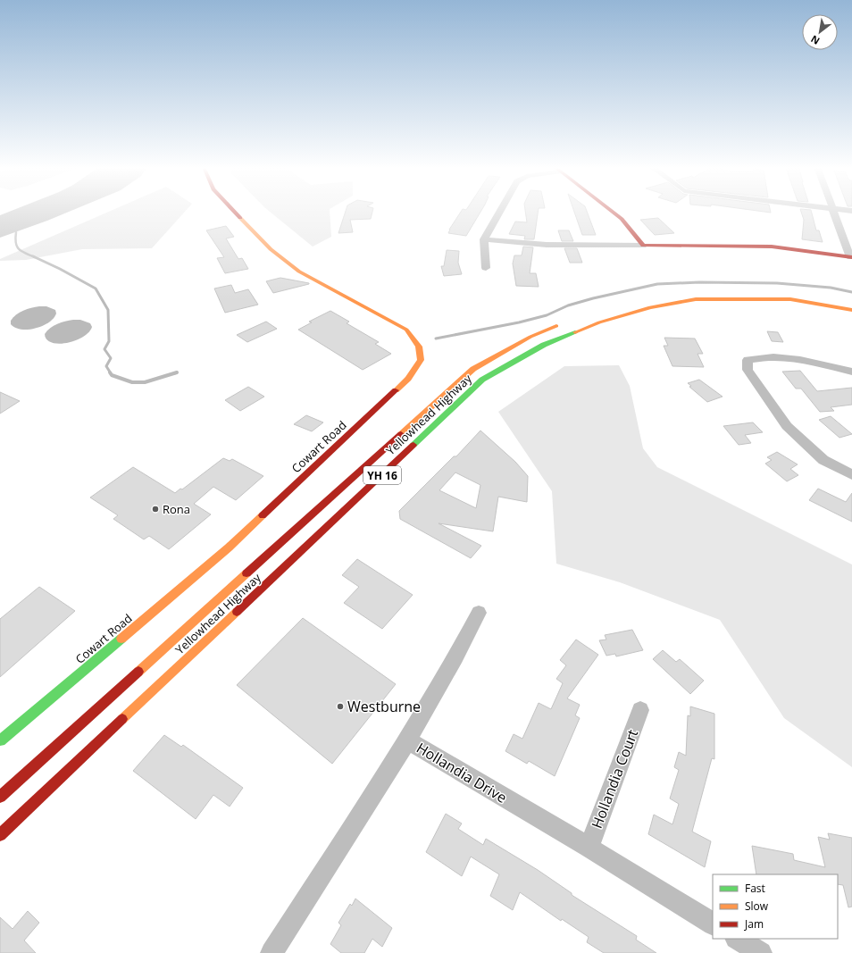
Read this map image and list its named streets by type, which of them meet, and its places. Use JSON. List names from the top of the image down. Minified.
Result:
{"streets":{"main road":["Yellowhead Highway","Cowart Road","YH 16"],"street":["Hollandia Drive","Hollandia Court"]},"crossings":[["Hollandia Drive","Hollandia Court"]],"places":["Rona","Westburne"],"legend":["Fast","Slow","Jam"],"north":"bottom left"}
